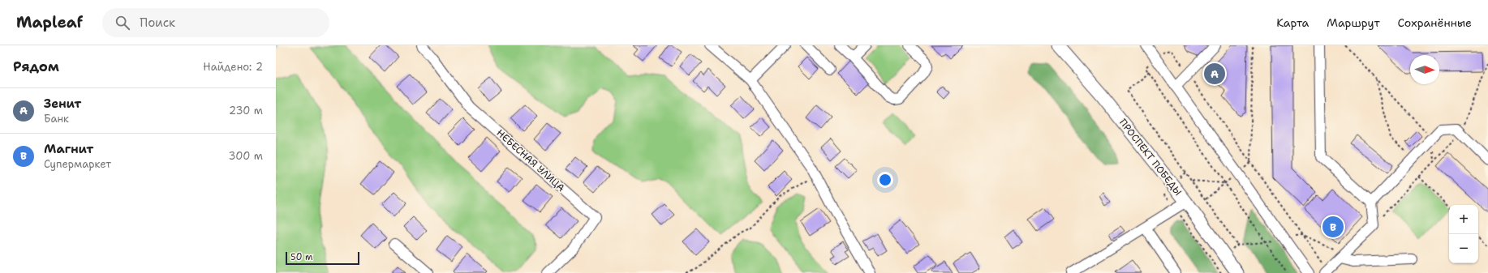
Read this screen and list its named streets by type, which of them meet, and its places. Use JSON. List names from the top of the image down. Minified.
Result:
{"streets":{"main road":["ПРОСПЕКТ ПОБЕДЫ"],"street":["НЕБЕСНАЯ УЛИЦА"]},"scale_bar":"50 m","north":"right","page":{"header":"Mapleaf","search":"Поиск","nav":["Карта","Маршрут","Сохранённые"],"heading":["Рядом","Найдено: 2"],"pins":["A","B"],"list":[{"mark":"A","name":"Зенит","note":"Банк","value":"230 m"},{"mark":"B","name":"Магнит","note":"Супермаркет","value":"300 m"}],"map_buttons":["+","−"],"scale":"50 m"}}
